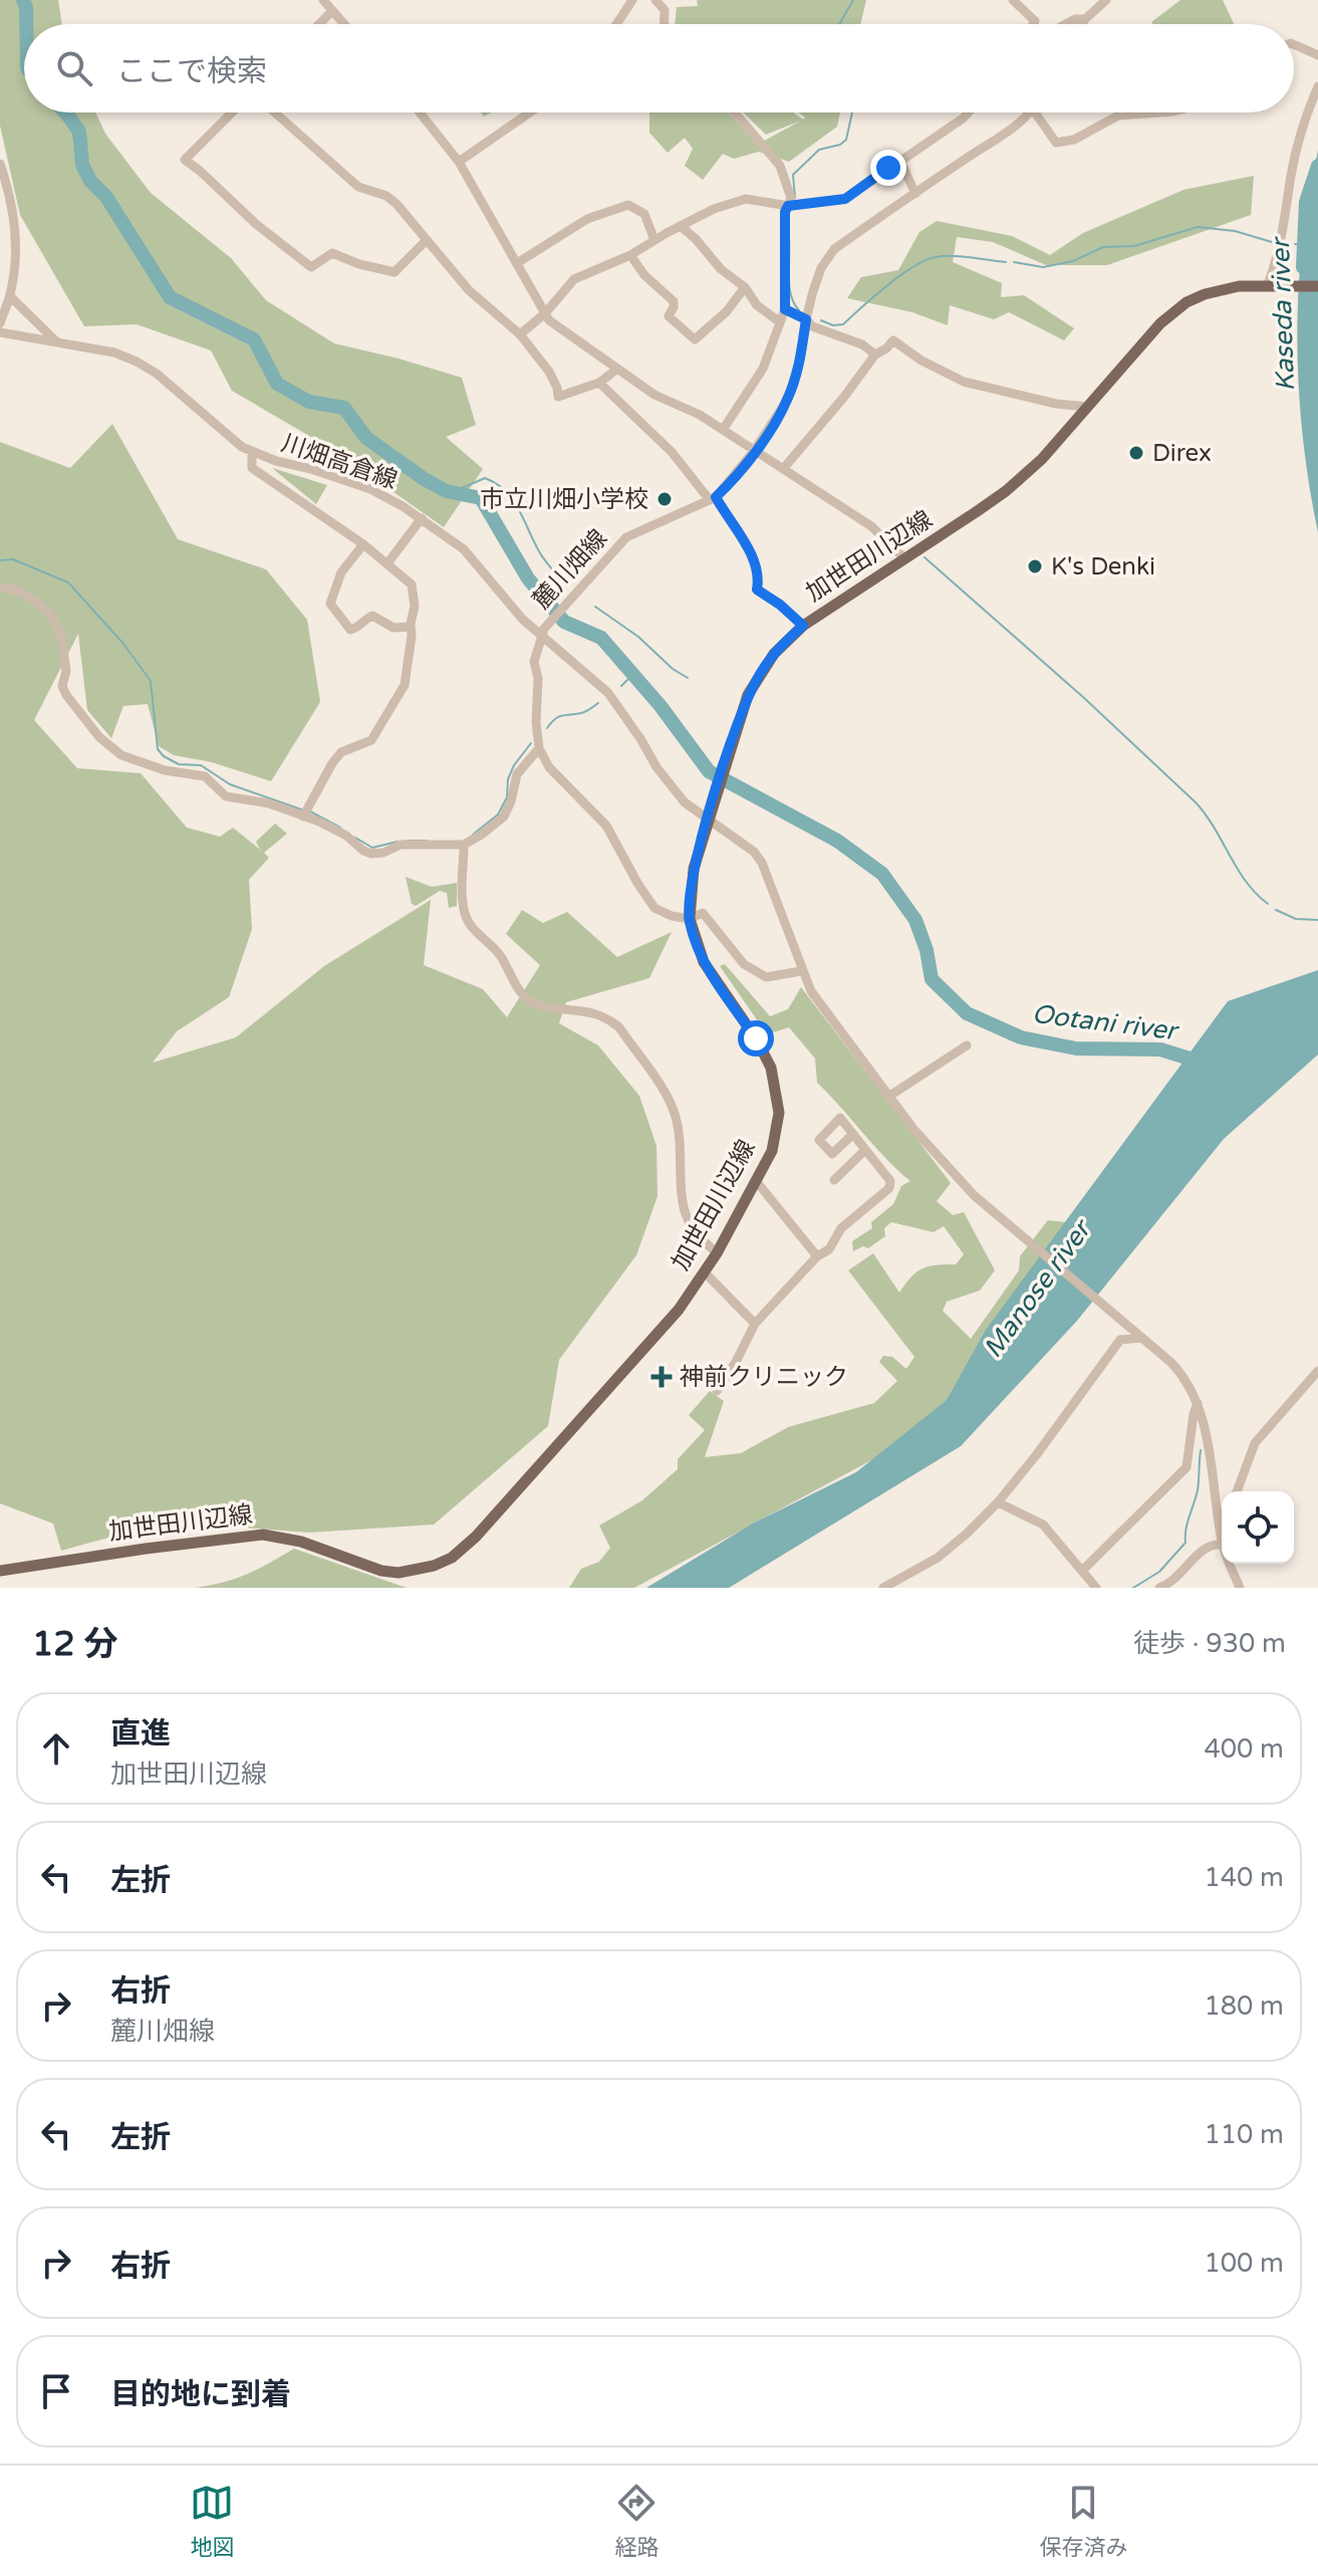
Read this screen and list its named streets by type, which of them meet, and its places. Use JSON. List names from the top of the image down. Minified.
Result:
{"streets":{"main road":["加世田川辺線"],"street":["川畑高倉線","麓川畑線"]},"crossings":[["川畑高倉線","加世田川辺線"],["川畑高倉線","麓川畑線"]],"water":["Kaseda river","Ootani river","Manose river"],"places":{"other":["Direx","市立川畑小学校","K's Denki"],"health":["神前クリニック"]},"page":{"search":"ここで検索","heading":["12 分","徒歩 · 930 m"],"list":[["直進","加世田川辺線","400 m"],["左折","140 m"],["右折","麓川畑線","180 m"],["左折","110 m"],["右折","100 m"],"目的地に到着"],"nav":["地図","経路","保存済み"]}}
